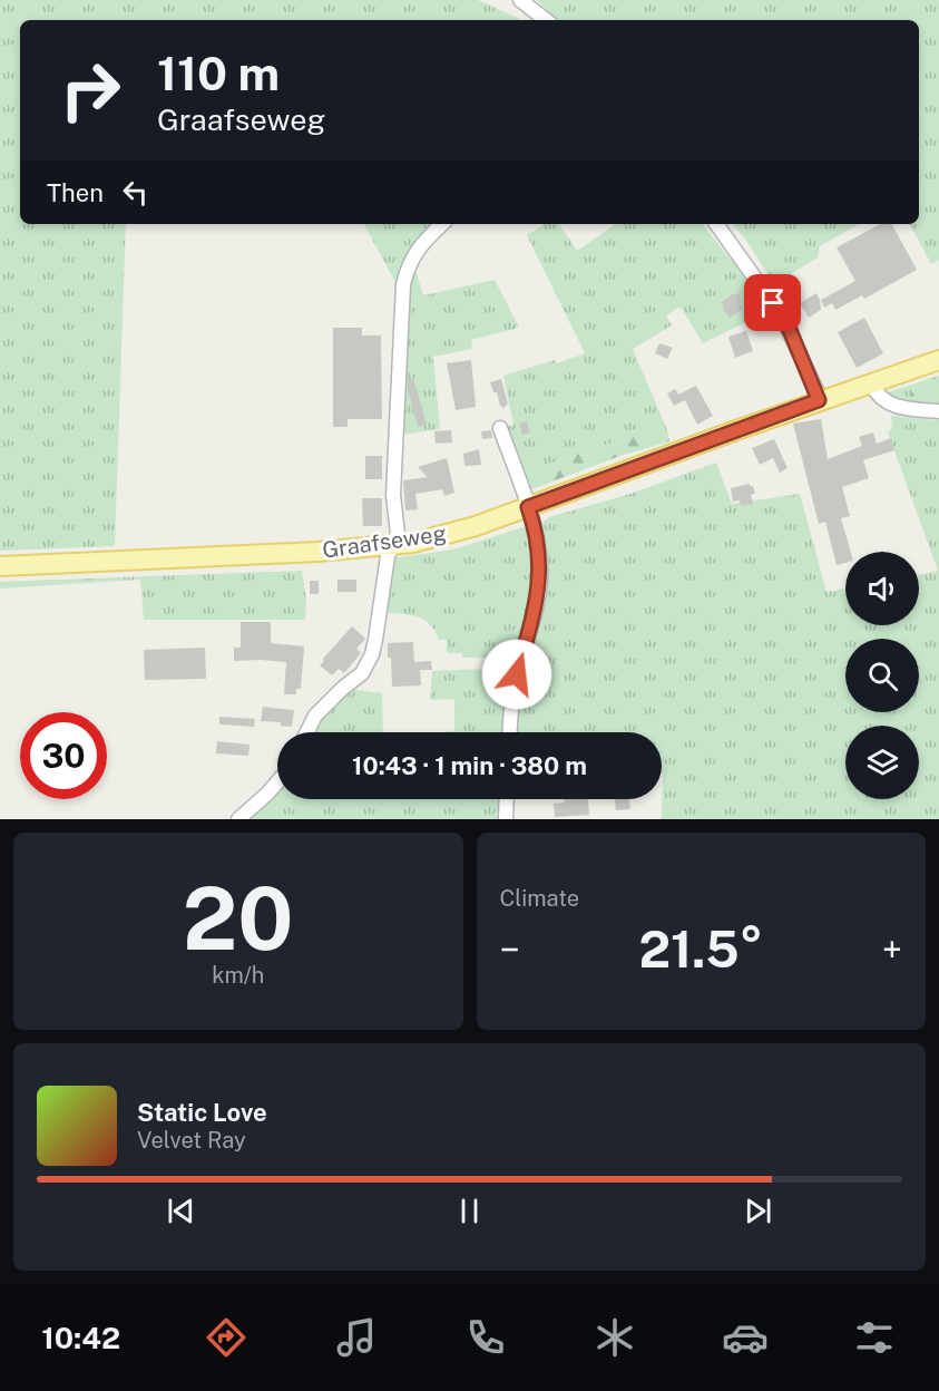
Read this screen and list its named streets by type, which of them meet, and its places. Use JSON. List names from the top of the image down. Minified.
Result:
{"streets":{"main road":["Graafseweg"]},"page":{"turn":["110 m","Graafseweg"],"then":"Then","limit":"30","trip":"10:43 · 1 min · 380 m","tile":[["20","km/h"],"Climate"],"heat":["−","21.5°","+"],"song":["Static Love","Velvet Ray"],"tabs":"10:42"}}
